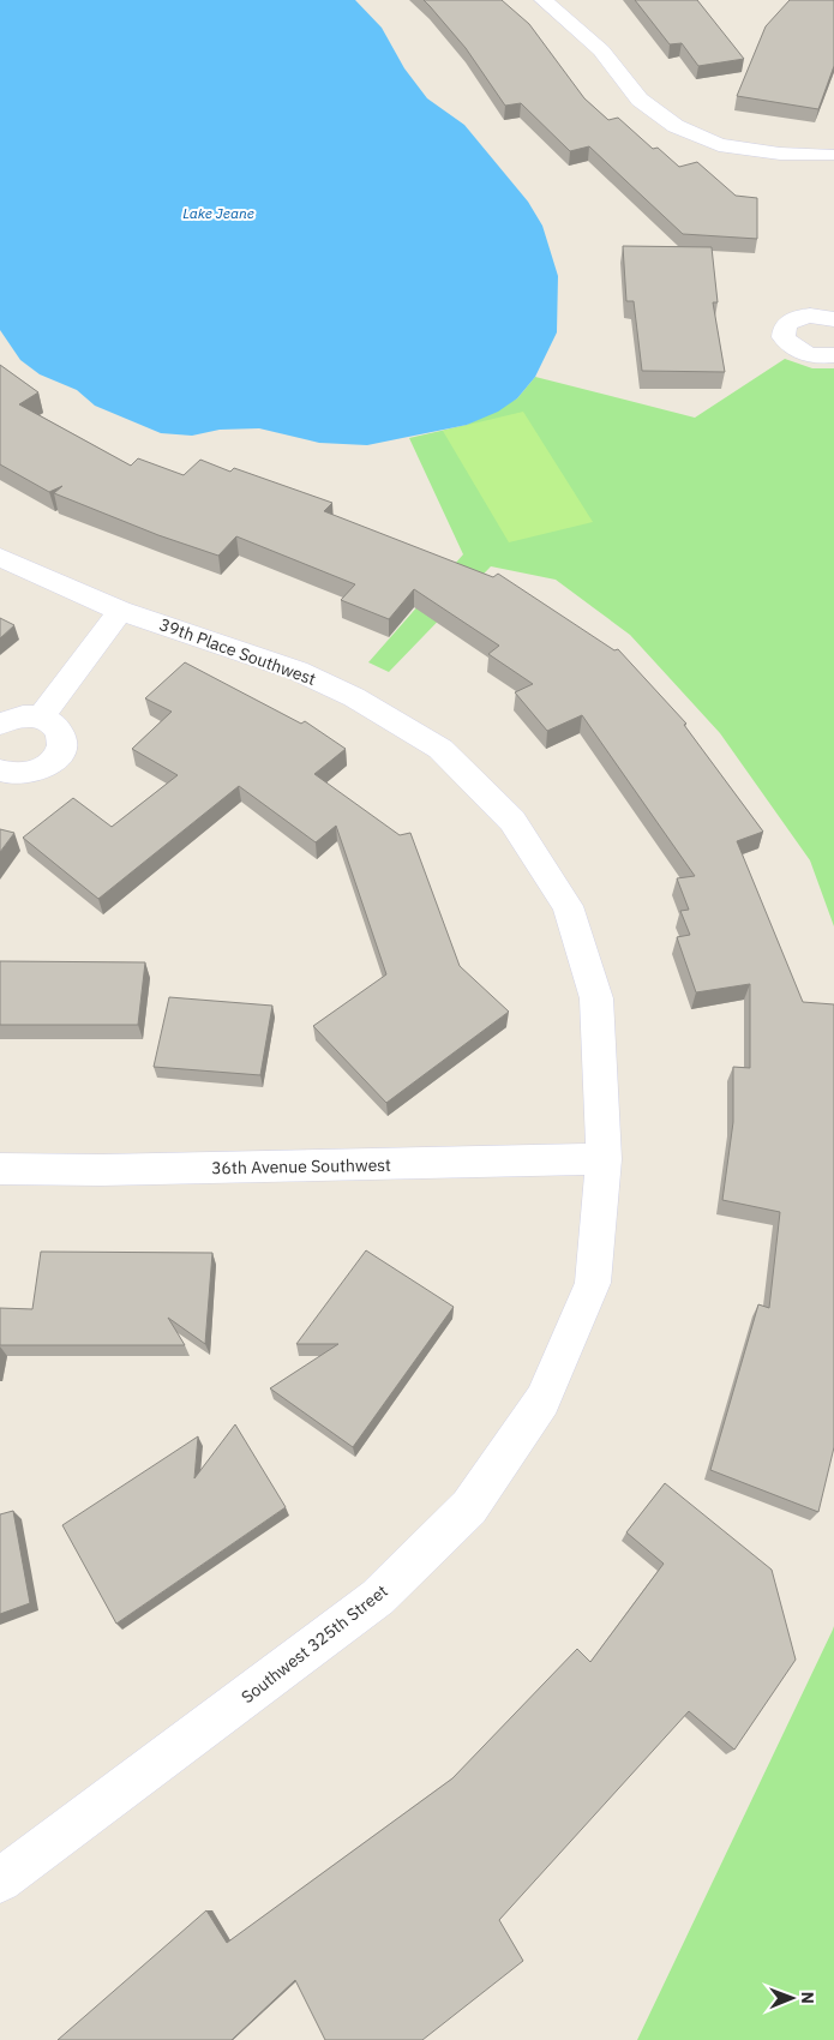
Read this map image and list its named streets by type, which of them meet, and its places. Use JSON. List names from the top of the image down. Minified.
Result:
{"streets":{"street":["39th Place Southwest","36th Avenue Southwest","Southwest 325th Street"]},"crossings":[["39th Place Southwest","Southwest 325th Street"],["36th Avenue Southwest","Southwest 325th Street"]],"water":["Lake Jeane"],"north":"right"}
